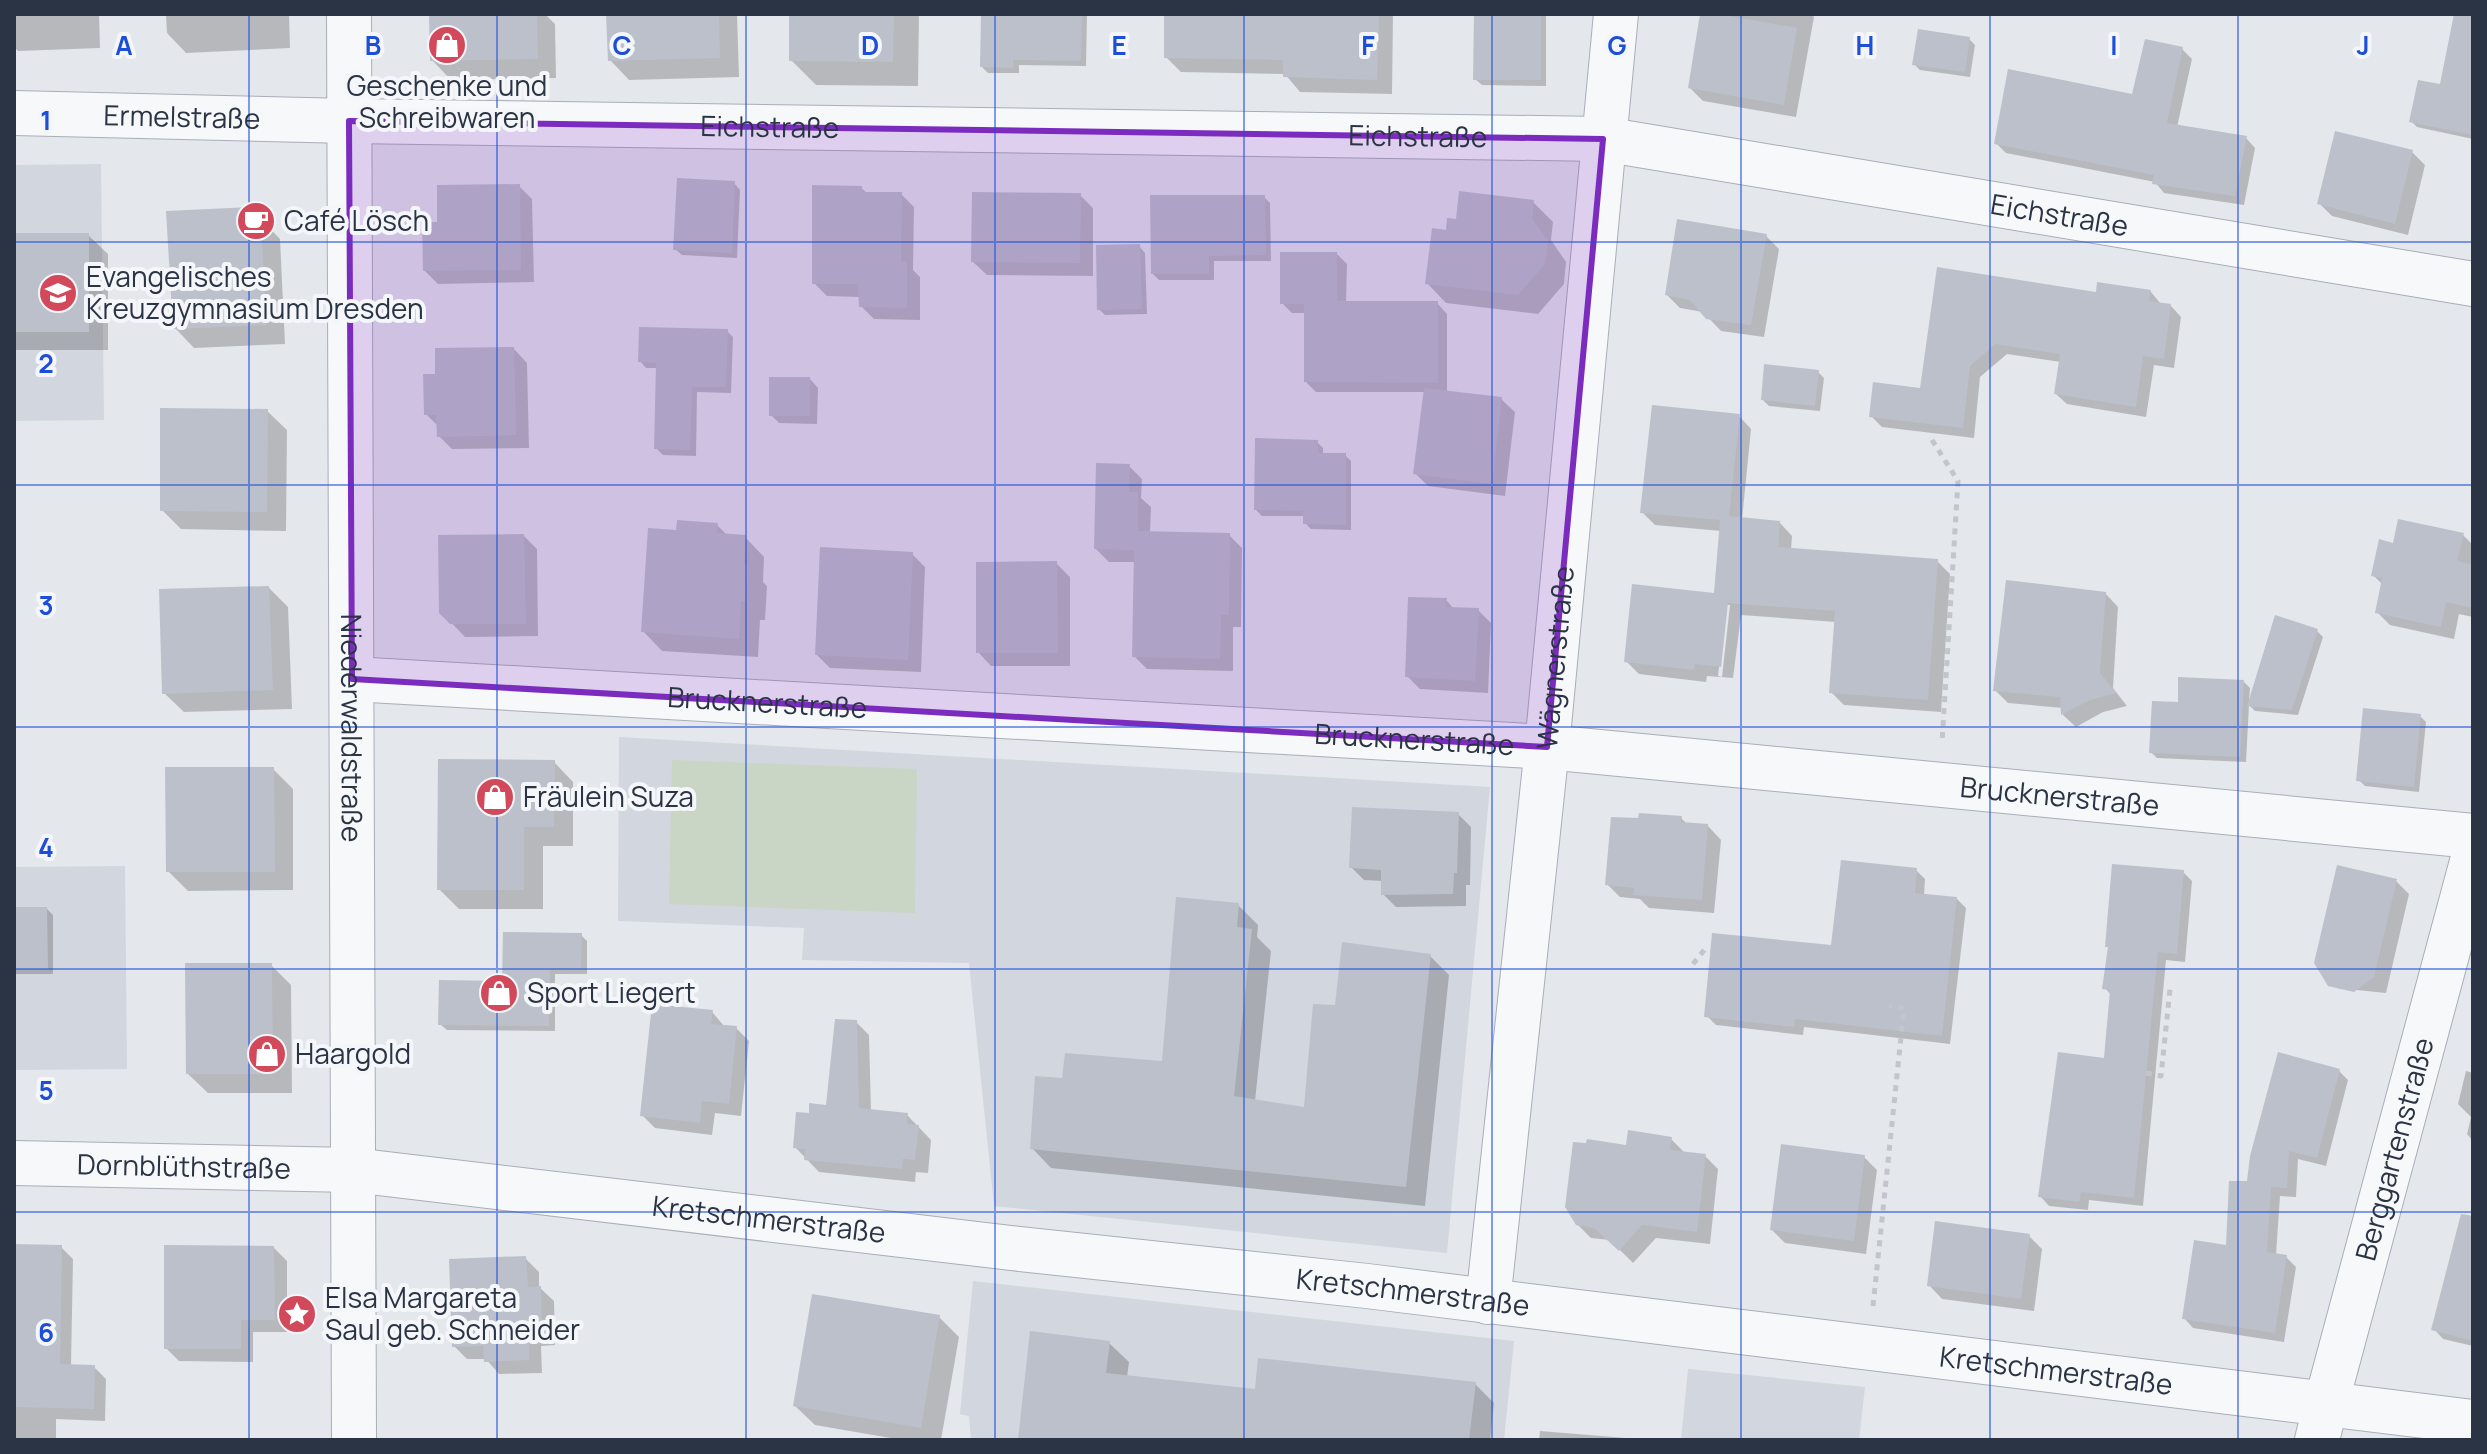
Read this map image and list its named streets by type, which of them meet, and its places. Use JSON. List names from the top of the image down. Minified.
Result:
{"streets":{"street":["Ermelstraße","Eichstraße","Wägnerstraße","Brucknerstraße","Niederwaldstraße","Berggartenstraße","Dornblüthstraße","Kretschmerstraße"]},"crossings":[["Ermelstraße","Eichstraße"],["Ermelstraße","Niederwaldstraße"],["Eichstraße","Wägnerstraße"],["Eichstraße","Niederwaldstraße"],["Wägnerstraße","Brucknerstraße"],["Wägnerstraße","Kretschmerstraße"],["Brucknerstraße","Niederwaldstraße"],["Niederwaldstraße","Dornblüthstraße"],["Niederwaldstraße","Kretschmerstraße"],["Berggartenstraße","Kretschmerstraße"],["Dornblüthstraße","Kretschmerstraße"]],"places":{"shop":["Geschenke und Schreibwaren","Fräulein Suza","Sport Liegert","Haargold"],"cafe":["Café Lösch"],"school or university":["Evangelisches Kreuzgymnasium Dresden"],"place":["Elsa Margareta Saul geb. Schneider"]},"grid":{"columns":["A","B","C","D","E","F","G","H","I","J"],"rows":["1","2","3","4","5","6"]}}
